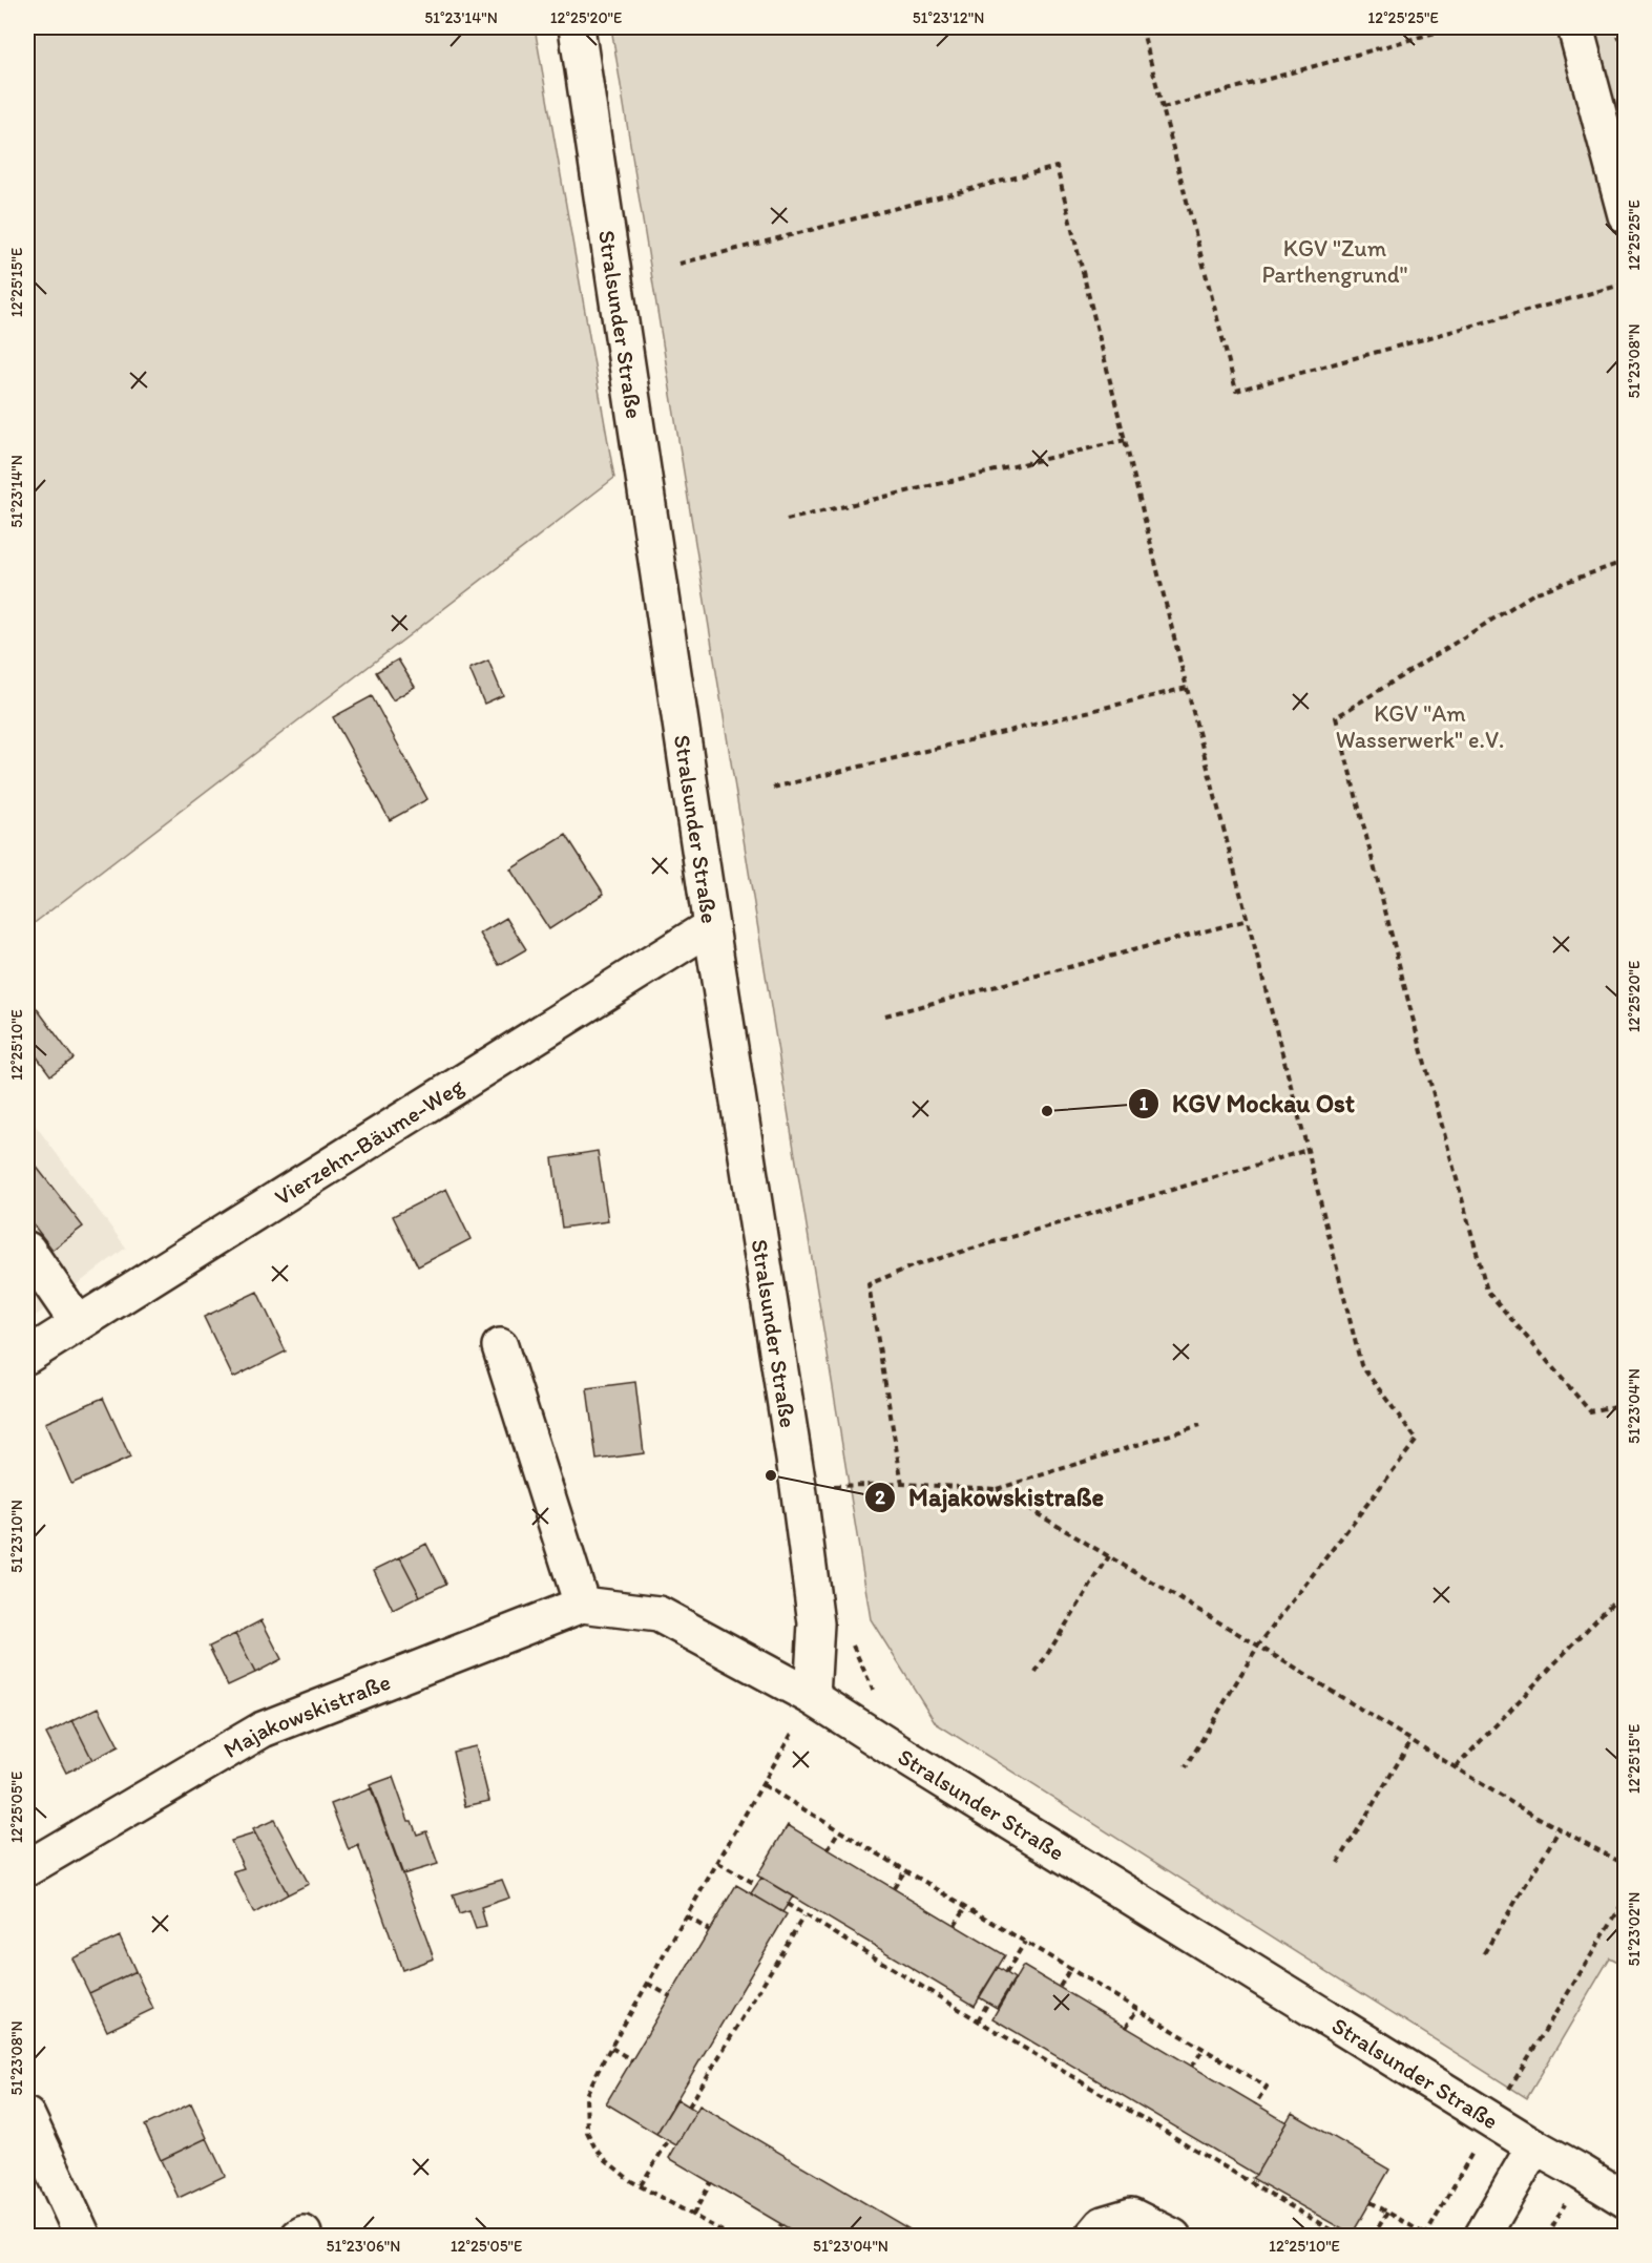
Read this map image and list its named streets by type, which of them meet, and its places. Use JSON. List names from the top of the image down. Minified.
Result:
{"streets":{"street":["Stralsunder Straße","Vierzehn-Bäume-Weg","Majakowskistraße"]},"crossings":[["Stralsunder Straße","Vierzehn-Bäume-Weg"],["Stralsunder Straße","Majakowskistraße"]],"parks":["KGV \"Zum Parthengrund\"","KGV \"Am Wasserwerk\" e.V."],"places":["KGV Mockau Ost","Majakowskistraße"],"coordinates":["51°23'14\"N","12°25'20\"E","51°23'12\"N","12°25'25\"E","12°25'15\"E","51°23'08\"N","12°25'10\"E","51°23'04\"N","51°23'10\"N","12°25'05\"E","51°23'02\"N","51°23'06\"N"]}
